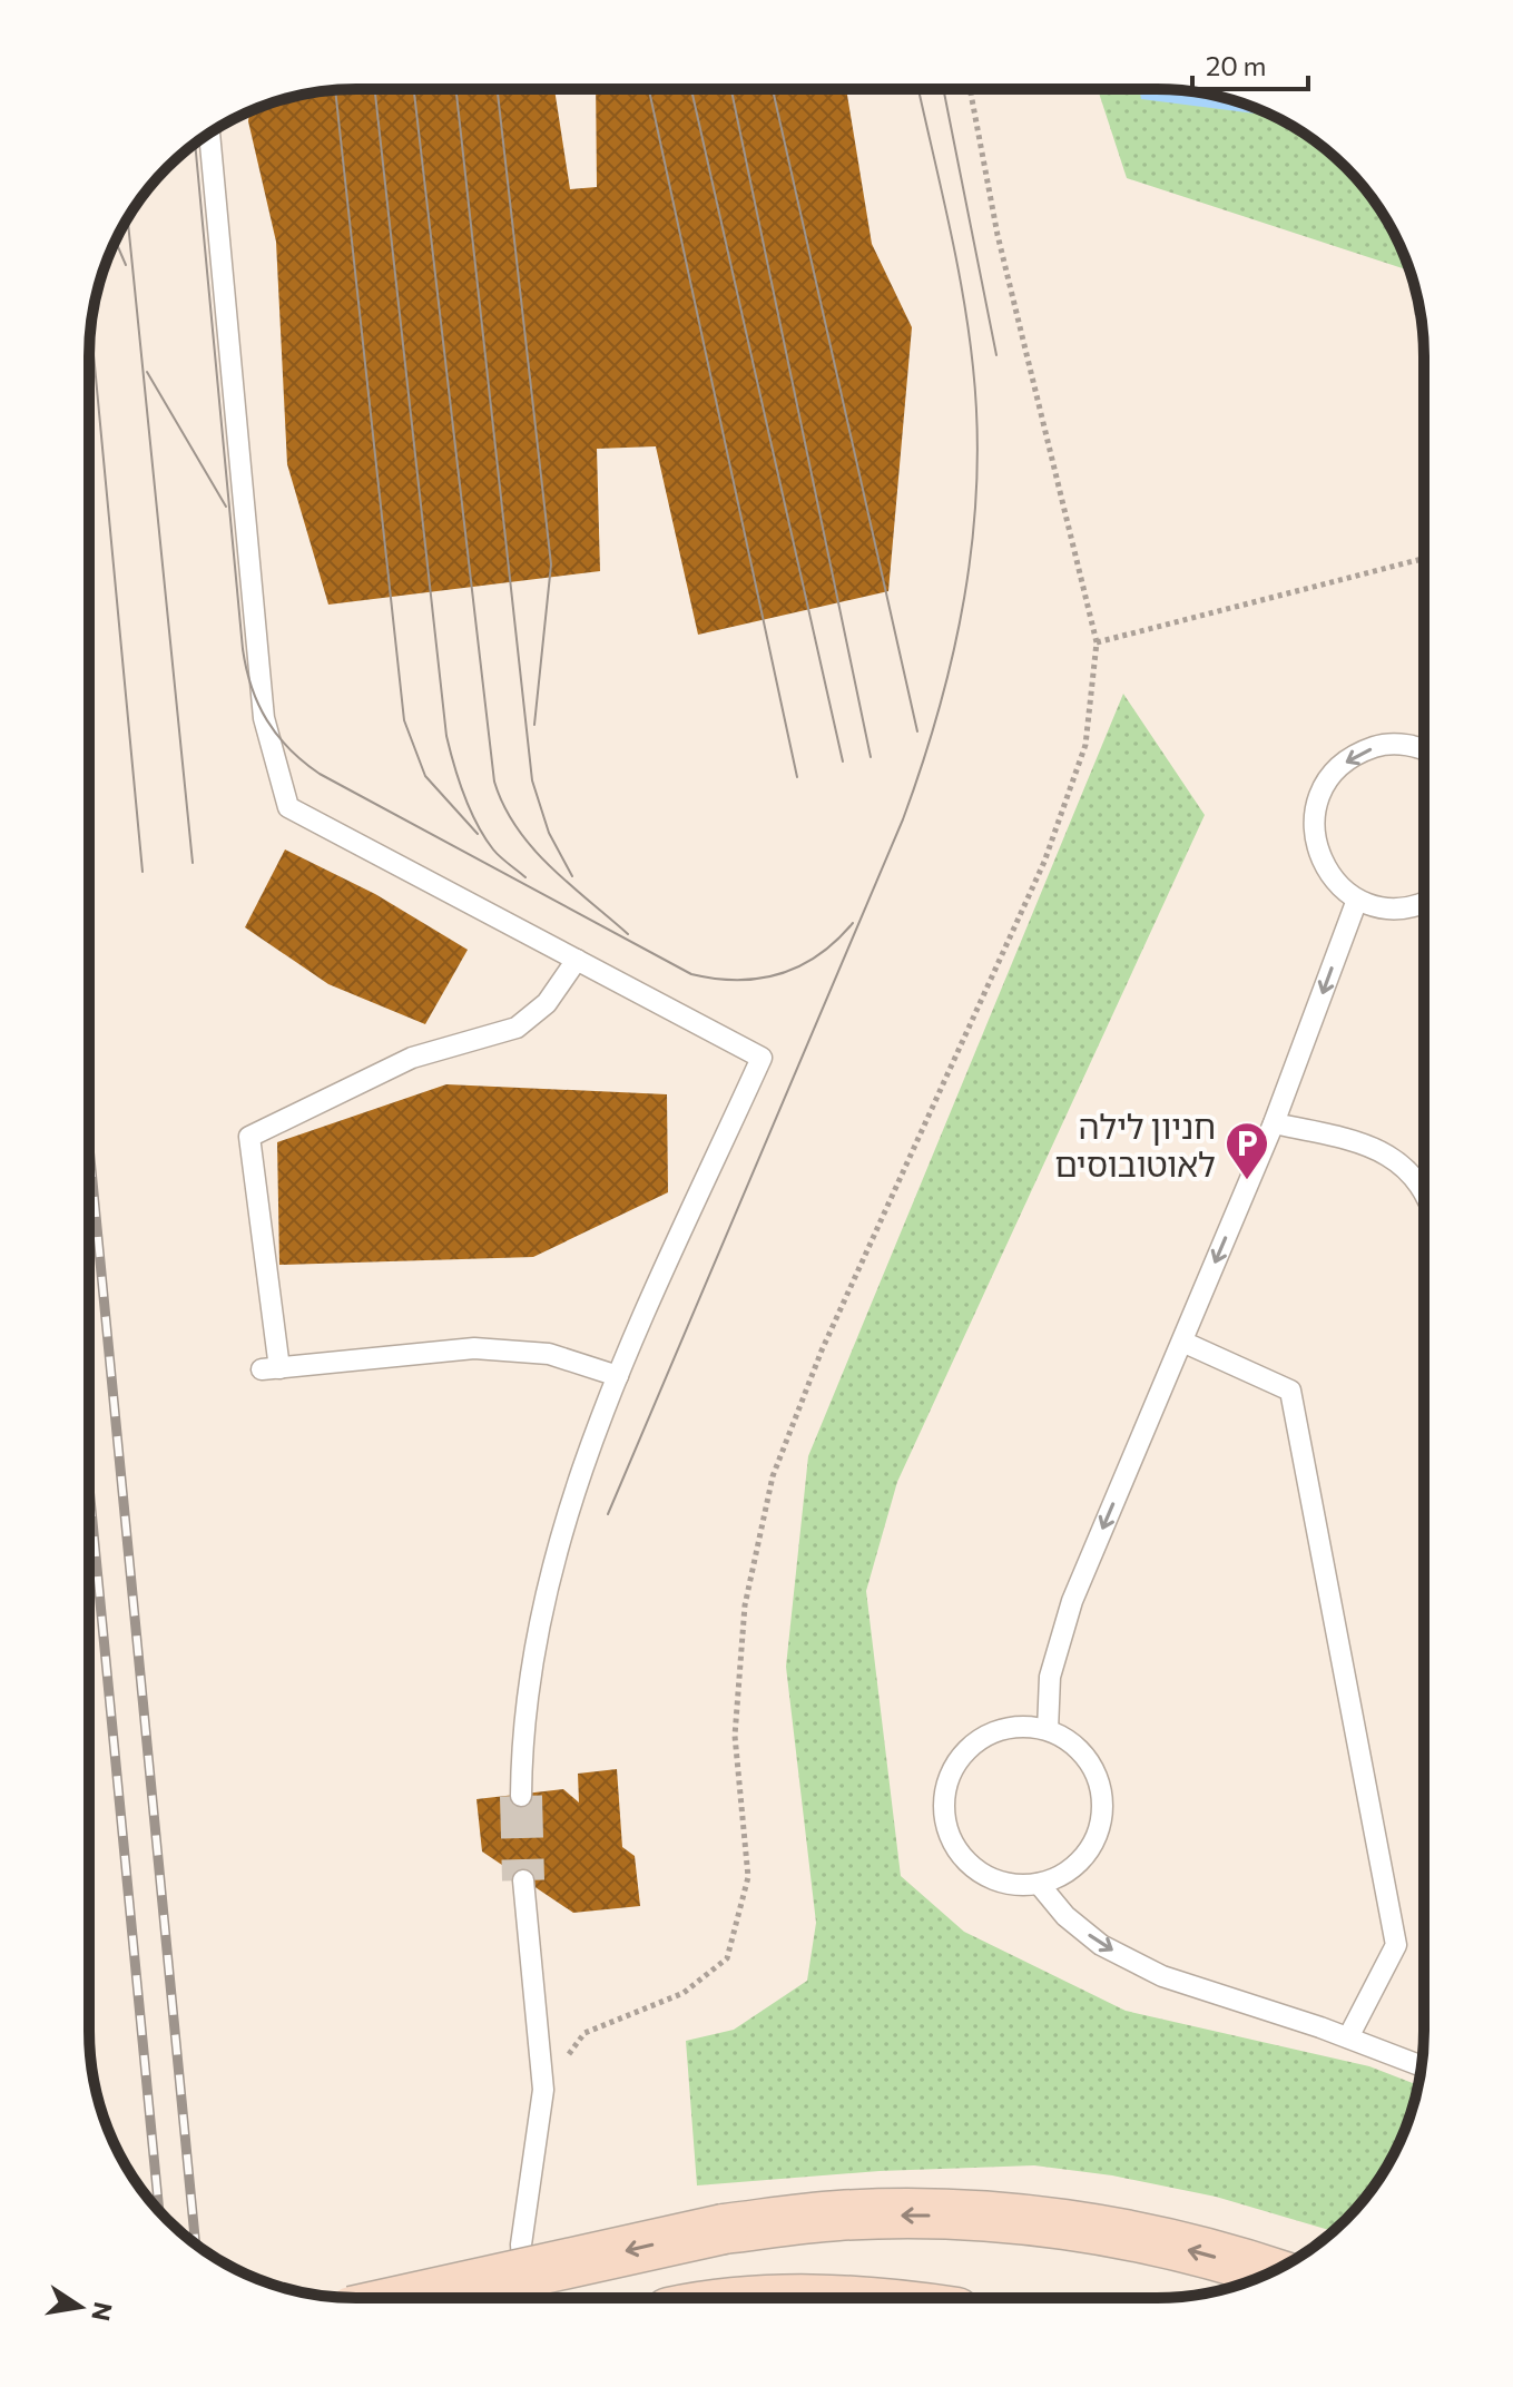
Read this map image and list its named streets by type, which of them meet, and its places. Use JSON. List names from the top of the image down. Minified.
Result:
{"places":{"parking":["חניון לילה לאוטובוסים"]},"scale_bar":"20 m","north":"right"}
